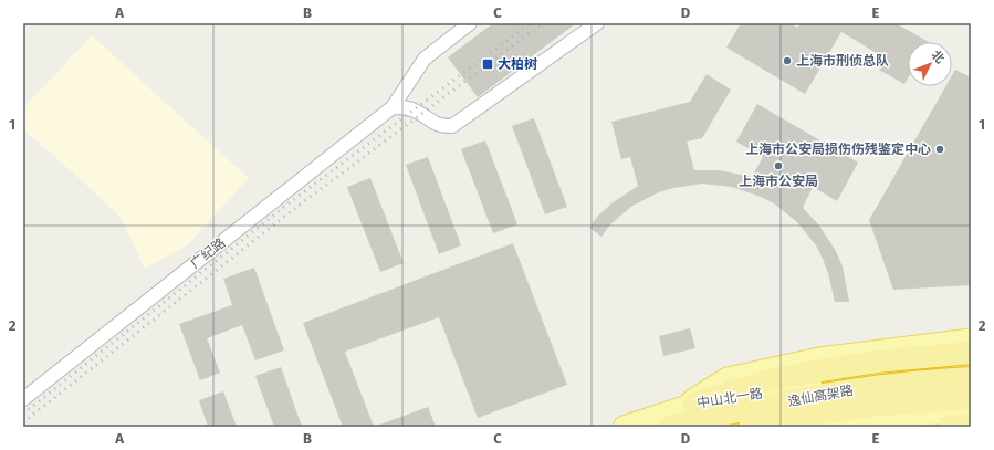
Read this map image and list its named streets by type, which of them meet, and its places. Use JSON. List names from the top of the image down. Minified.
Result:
{"streets":{"highway":["逸仙高架路"],"main road":["中山北一路"],"street":["广纪路"]},"crossings":[["逸仙高架路","中山北一路"]],"places":{"other":["上海市刑侦总队","上海市公安局损伤伤残鉴定中心","上海市公安局"],"transit":["大柏树"]},"north":"top right","grid":{"columns":["A","B","C","D","E"],"rows":["1","2"]}}
